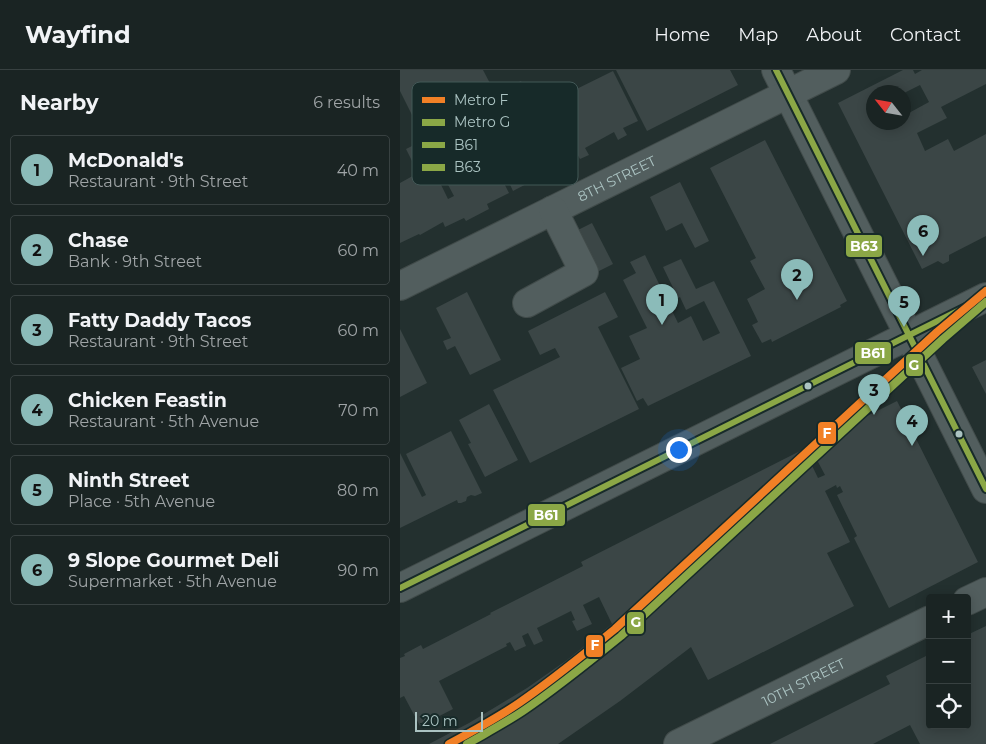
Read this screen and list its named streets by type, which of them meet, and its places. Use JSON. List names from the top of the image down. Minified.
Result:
{"streets":{"street":["8TH STREET","10TH STREET"]},"lines":["transit line B63","metro line F","transit line B61","metro line G"],"legend":["Metro F","Metro G","B61","B63"],"scale_bar":"20 m","north":"top left","page":{"header":"Wayfind","nav":["Home","Map","About","Contact"],"heading":["Nearby","6 results"],"list":[{"mark":"1","name":"McDonald's","note":"Restaurant · 9th Street","value":"40 m"},{"mark":"2","name":"Chase","note":"Bank · 9th Street","value":"60 m"},{"mark":"3","name":"Fatty Daddy Tacos","note":"Restaurant · 9th Street","value":"60 m"},{"mark":"4","name":"Chicken Feastin","note":"Restaurant · 5th Avenue","value":"70 m"},{"mark":"5","name":"Ninth Street","note":"Place · 5th Avenue","value":"80 m"},{"mark":"6","name":"9 Slope Gourmet Deli","note":"Supermarket · 5th Avenue","value":"90 m"}],"pins":["6","2","1","5","3","4"],"map_buttons":["+","−"],"scale":"20 m"}}
